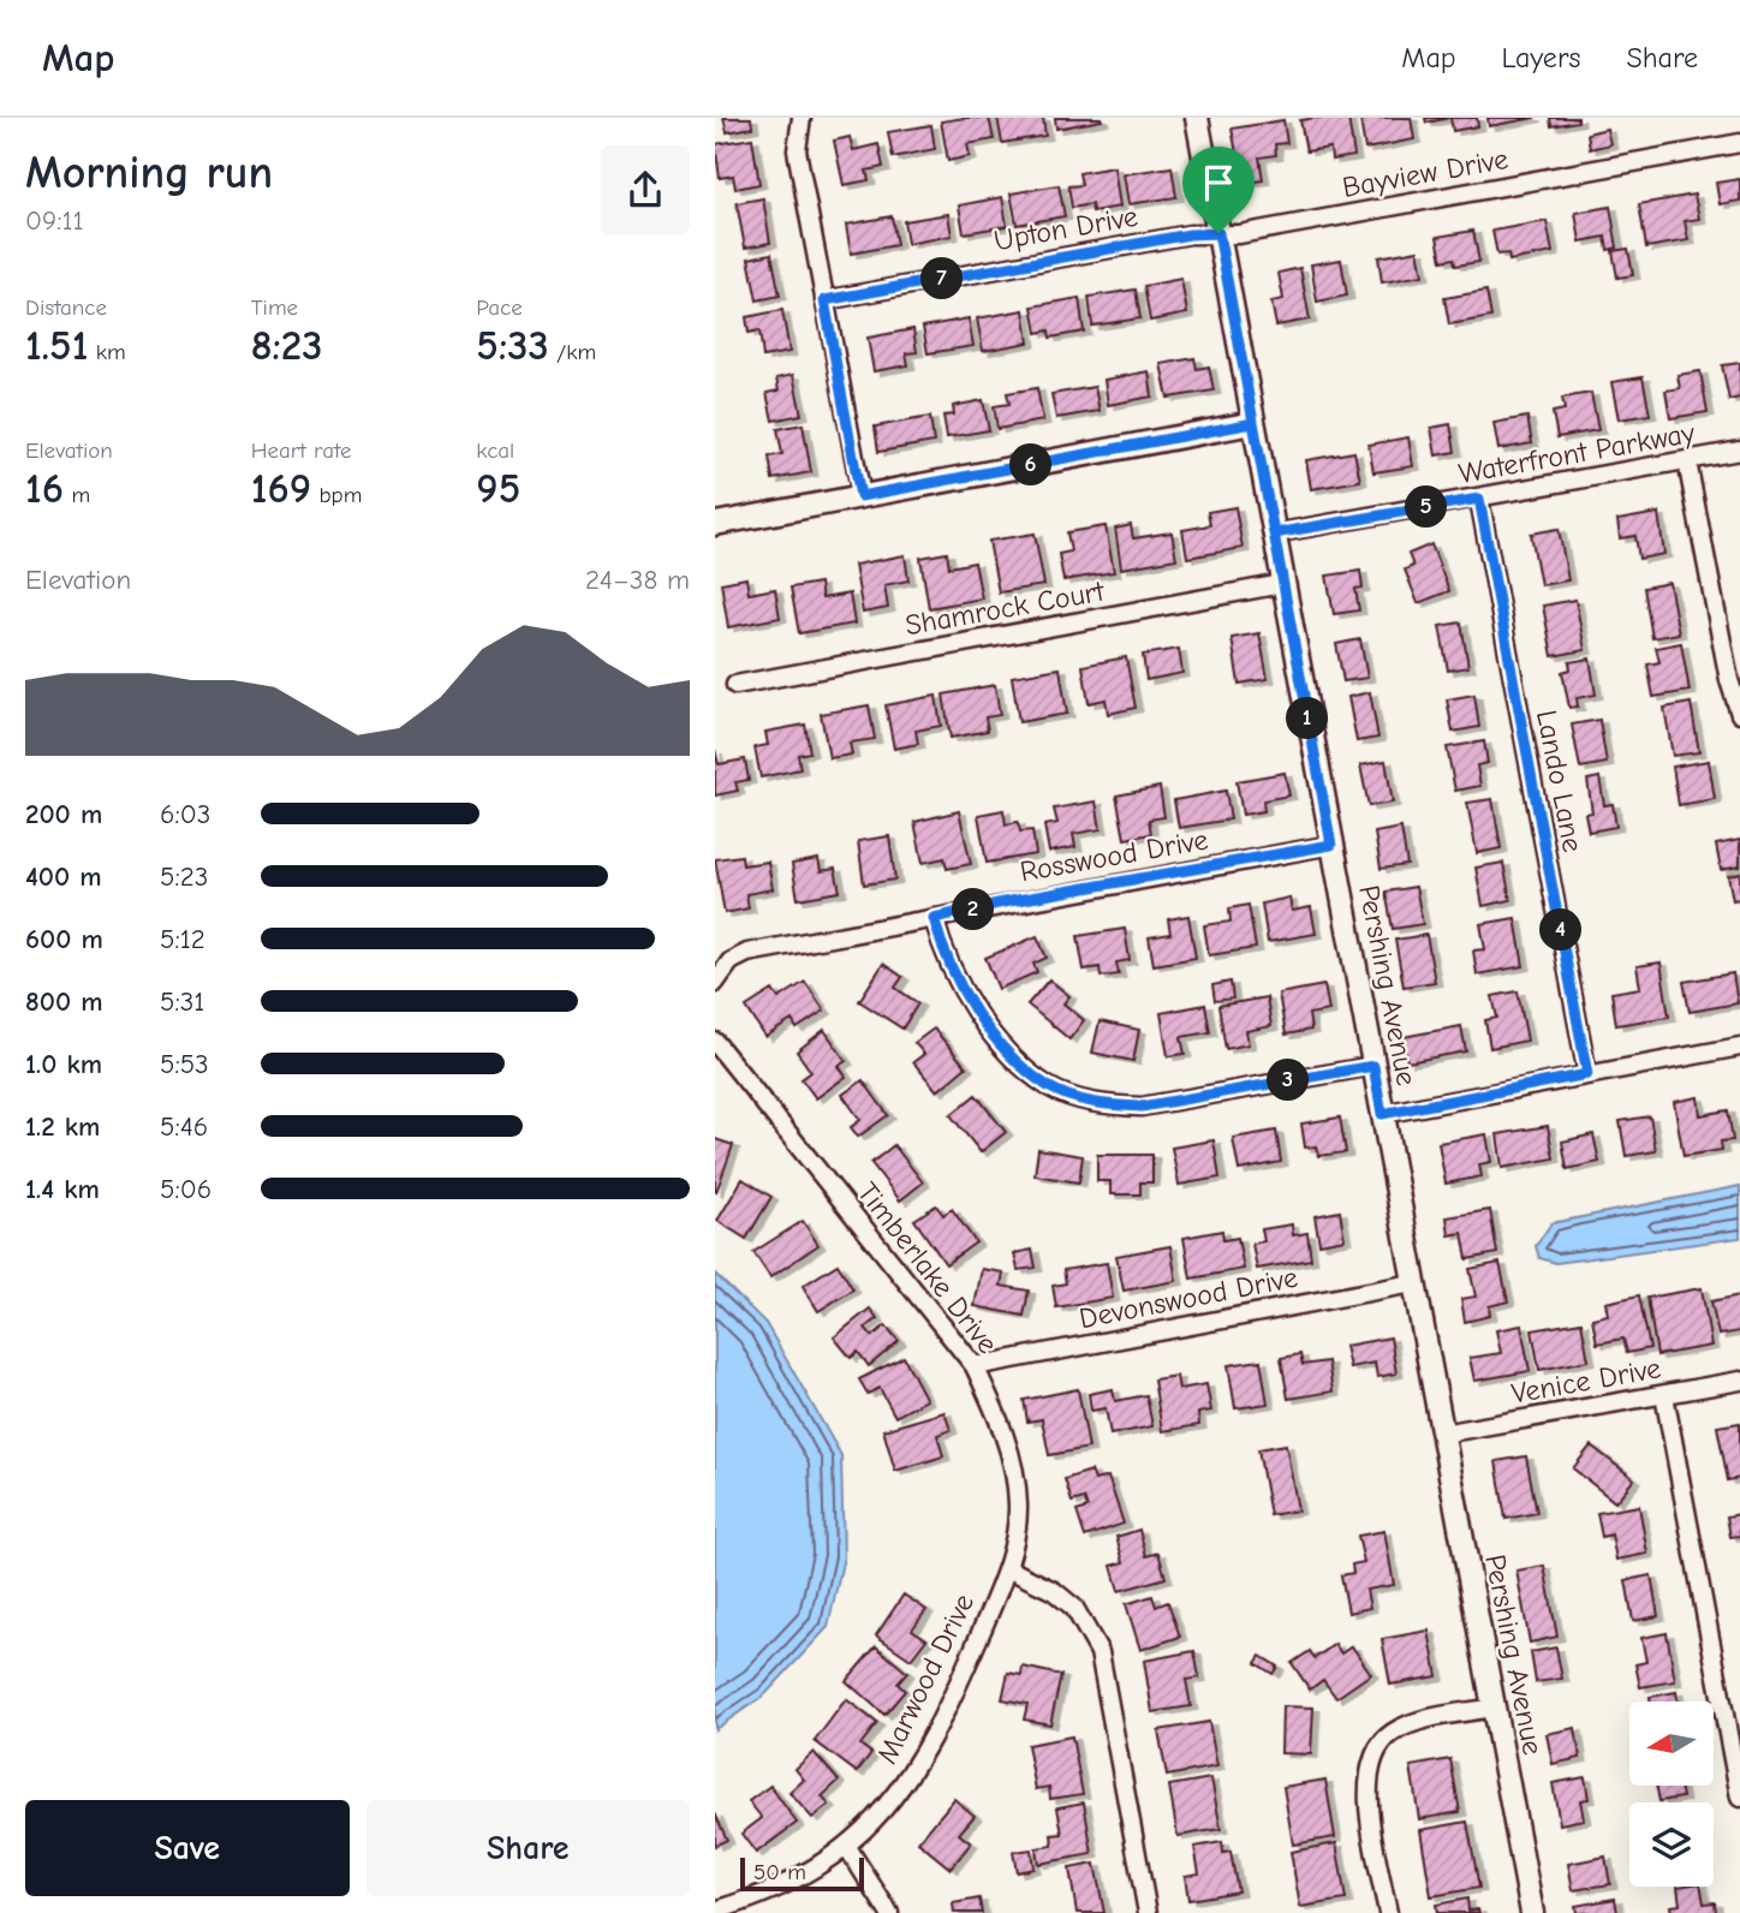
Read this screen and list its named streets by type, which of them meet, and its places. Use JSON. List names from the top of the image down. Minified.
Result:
{"streets":{"street":["Bayview Drive","Upton Drive","Waterfront Parkway","Shamrock Court","Lando Lane","Rosswood Drive","Pershing Avenue","Timberlake Drive","Devonswood Drive","Venice Drive","Marwood Drive"]},"crossings":[["Bayview Drive","Upton Drive"],["Bayview Drive","Pershing Avenue"],["Upton Drive","Pershing Avenue"],["Waterfront Parkway","Lando Lane"],["Waterfront Parkway","Pershing Avenue"],["Shamrock Court","Pershing Avenue"],["Rosswood Drive","Pershing Avenue"],["Pershing Avenue","Devonswood Drive"],["Pershing Avenue","Venice Drive"],["Timberlake Drive","Devonswood Drive"],["Timberlake Drive","Marwood Drive"]],"scale_bar":"50 m","north":"left","page":{"header":"Map","nav":["Map","Layers","Share"],"heading":["Morning run","09:11"],"pins":["7","6","5","1","2","4","3"],"stats":[["Distance","1.51 km"],["Time","8:23"],["Pace","5:33 /km"],["Elevation","16 m"],["Heart rate","169 bpm"],["kcal","95"]],"chart":["Elevation","24–38 m"],"list":[{"name":"200 m","note":"6:03"},{"name":"400 m","note":"5:23"},{"name":"600 m","note":"5:12"},{"name":"800 m","note":"5:31"},{"name":"1.0 km","note":"5:53"},{"name":"1.2 km","note":"5:46"},{"name":"1.4 km","note":"5:06"}],"buttons":["Save","Share"],"scale":"50 m"}}
